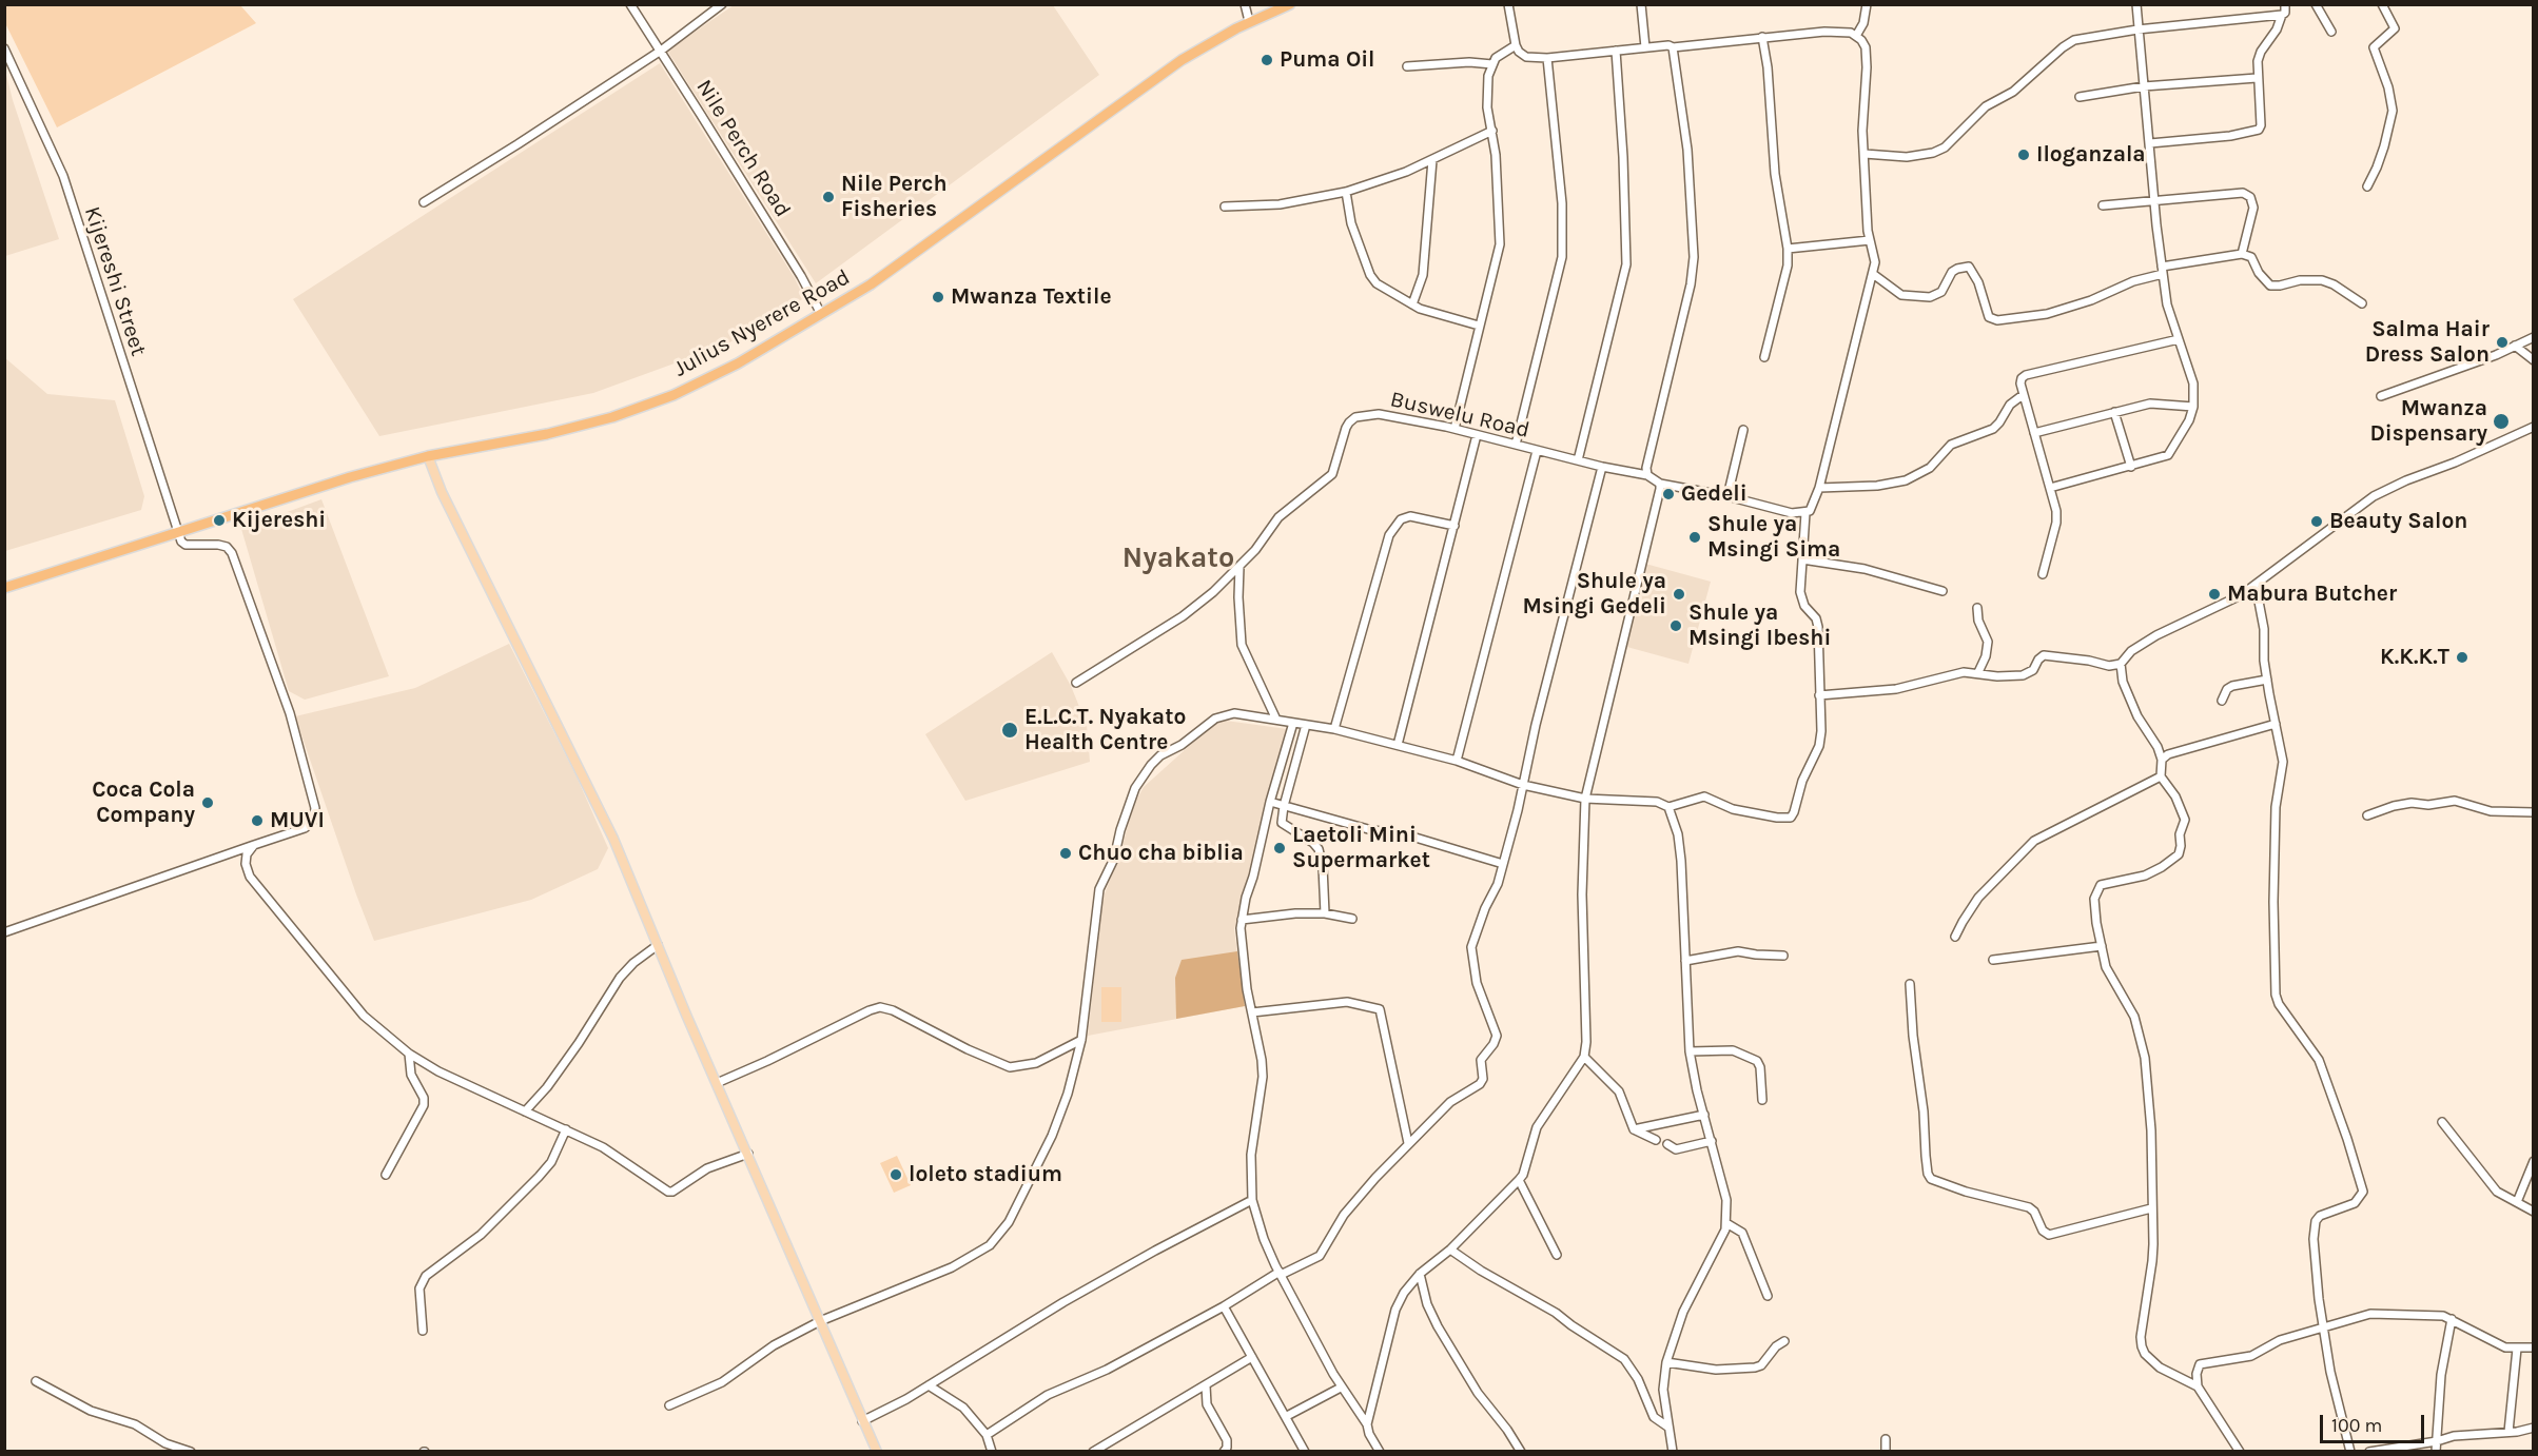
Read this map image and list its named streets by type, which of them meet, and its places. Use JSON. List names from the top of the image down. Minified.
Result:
{"streets":{"highway":["Julius Nyerere Road"],"street":["Nile Perch Road","Kijereshi Street","Buswelu Road"]},"crossings":[["Nile Perch Road","Julius Nyerere Road"],["Kijereshi Street","Julius Nyerere Road"]],"districts":["Nyakato"],"places":["Puma Oil","Iloganzala","Nile Perch Fisheries","Mwanza Textile","Salma Hair Dress Salon","Mwanza Dispensary","Gedeli","Kijereshi","Beauty Salon","Shule ya Msingi Sima","Shule ya Msingi Gedeli","Mabura Butcher","Shule ya Msingi Ibeshi","K.K.K.T","E.L.C.T. Nyakato Health Centre","Coca Cola Company","MUVI","Laetoli Mini Supermarket","Chuo cha biblia","loleto stadium"],"scale_bar":"100 m"}
